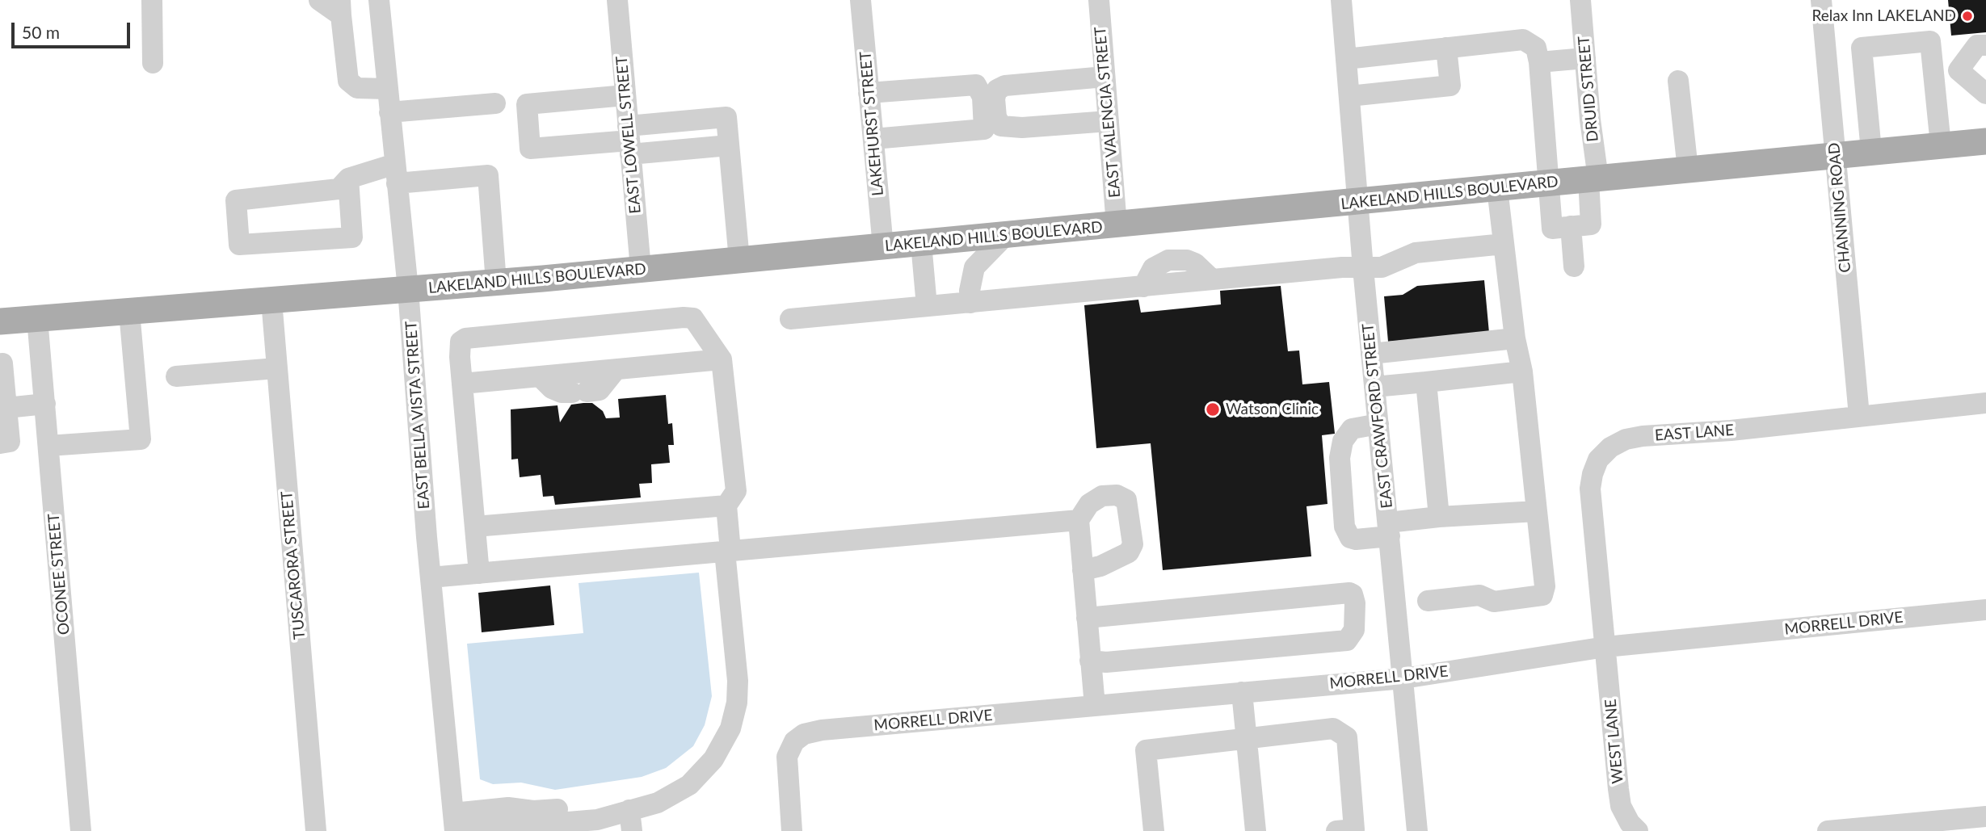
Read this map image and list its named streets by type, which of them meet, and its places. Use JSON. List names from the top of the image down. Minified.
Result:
{"streets":{"main road":["LAKELAND HILLS BOULEVARD"],"street":["DRUID STREET","EAST VALENCIA STREET","LAKEHURST STREET","EAST LOWELL STREET","CHANNING ROAD","EAST BELLA VISTA STREET","EAST CRAWFORD STREET","EAST LANE","TUSCARORA STREET","OCONEE STREET","MORRELL DRIVE","WEST LANE"]},"crossings":[["DRUID STREET","LAKELAND HILLS BOULEVARD"],["EAST VALENCIA STREET","LAKELAND HILLS BOULEVARD"],["LAKEHURST STREET","LAKELAND HILLS BOULEVARD"],["EAST LOWELL STREET","LAKELAND HILLS BOULEVARD"],["LAKELAND HILLS BOULEVARD","CHANNING ROAD"],["LAKELAND HILLS BOULEVARD","EAST BELLA VISTA STREET"],["LAKELAND HILLS BOULEVARD","EAST CRAWFORD STREET"],["LAKELAND HILLS BOULEVARD","TUSCARORA STREET"],["LAKELAND HILLS BOULEVARD","OCONEE STREET"],["CHANNING ROAD","EAST LANE"],["EAST CRAWFORD STREET","MORRELL DRIVE"],["EAST LANE","MORRELL DRIVE"],["EAST LANE","WEST LANE"],["MORRELL DRIVE","WEST LANE"]],"places":["Relax Inn LAKELAND","Watson Clinic"],"scale_bar":"50 m"}
